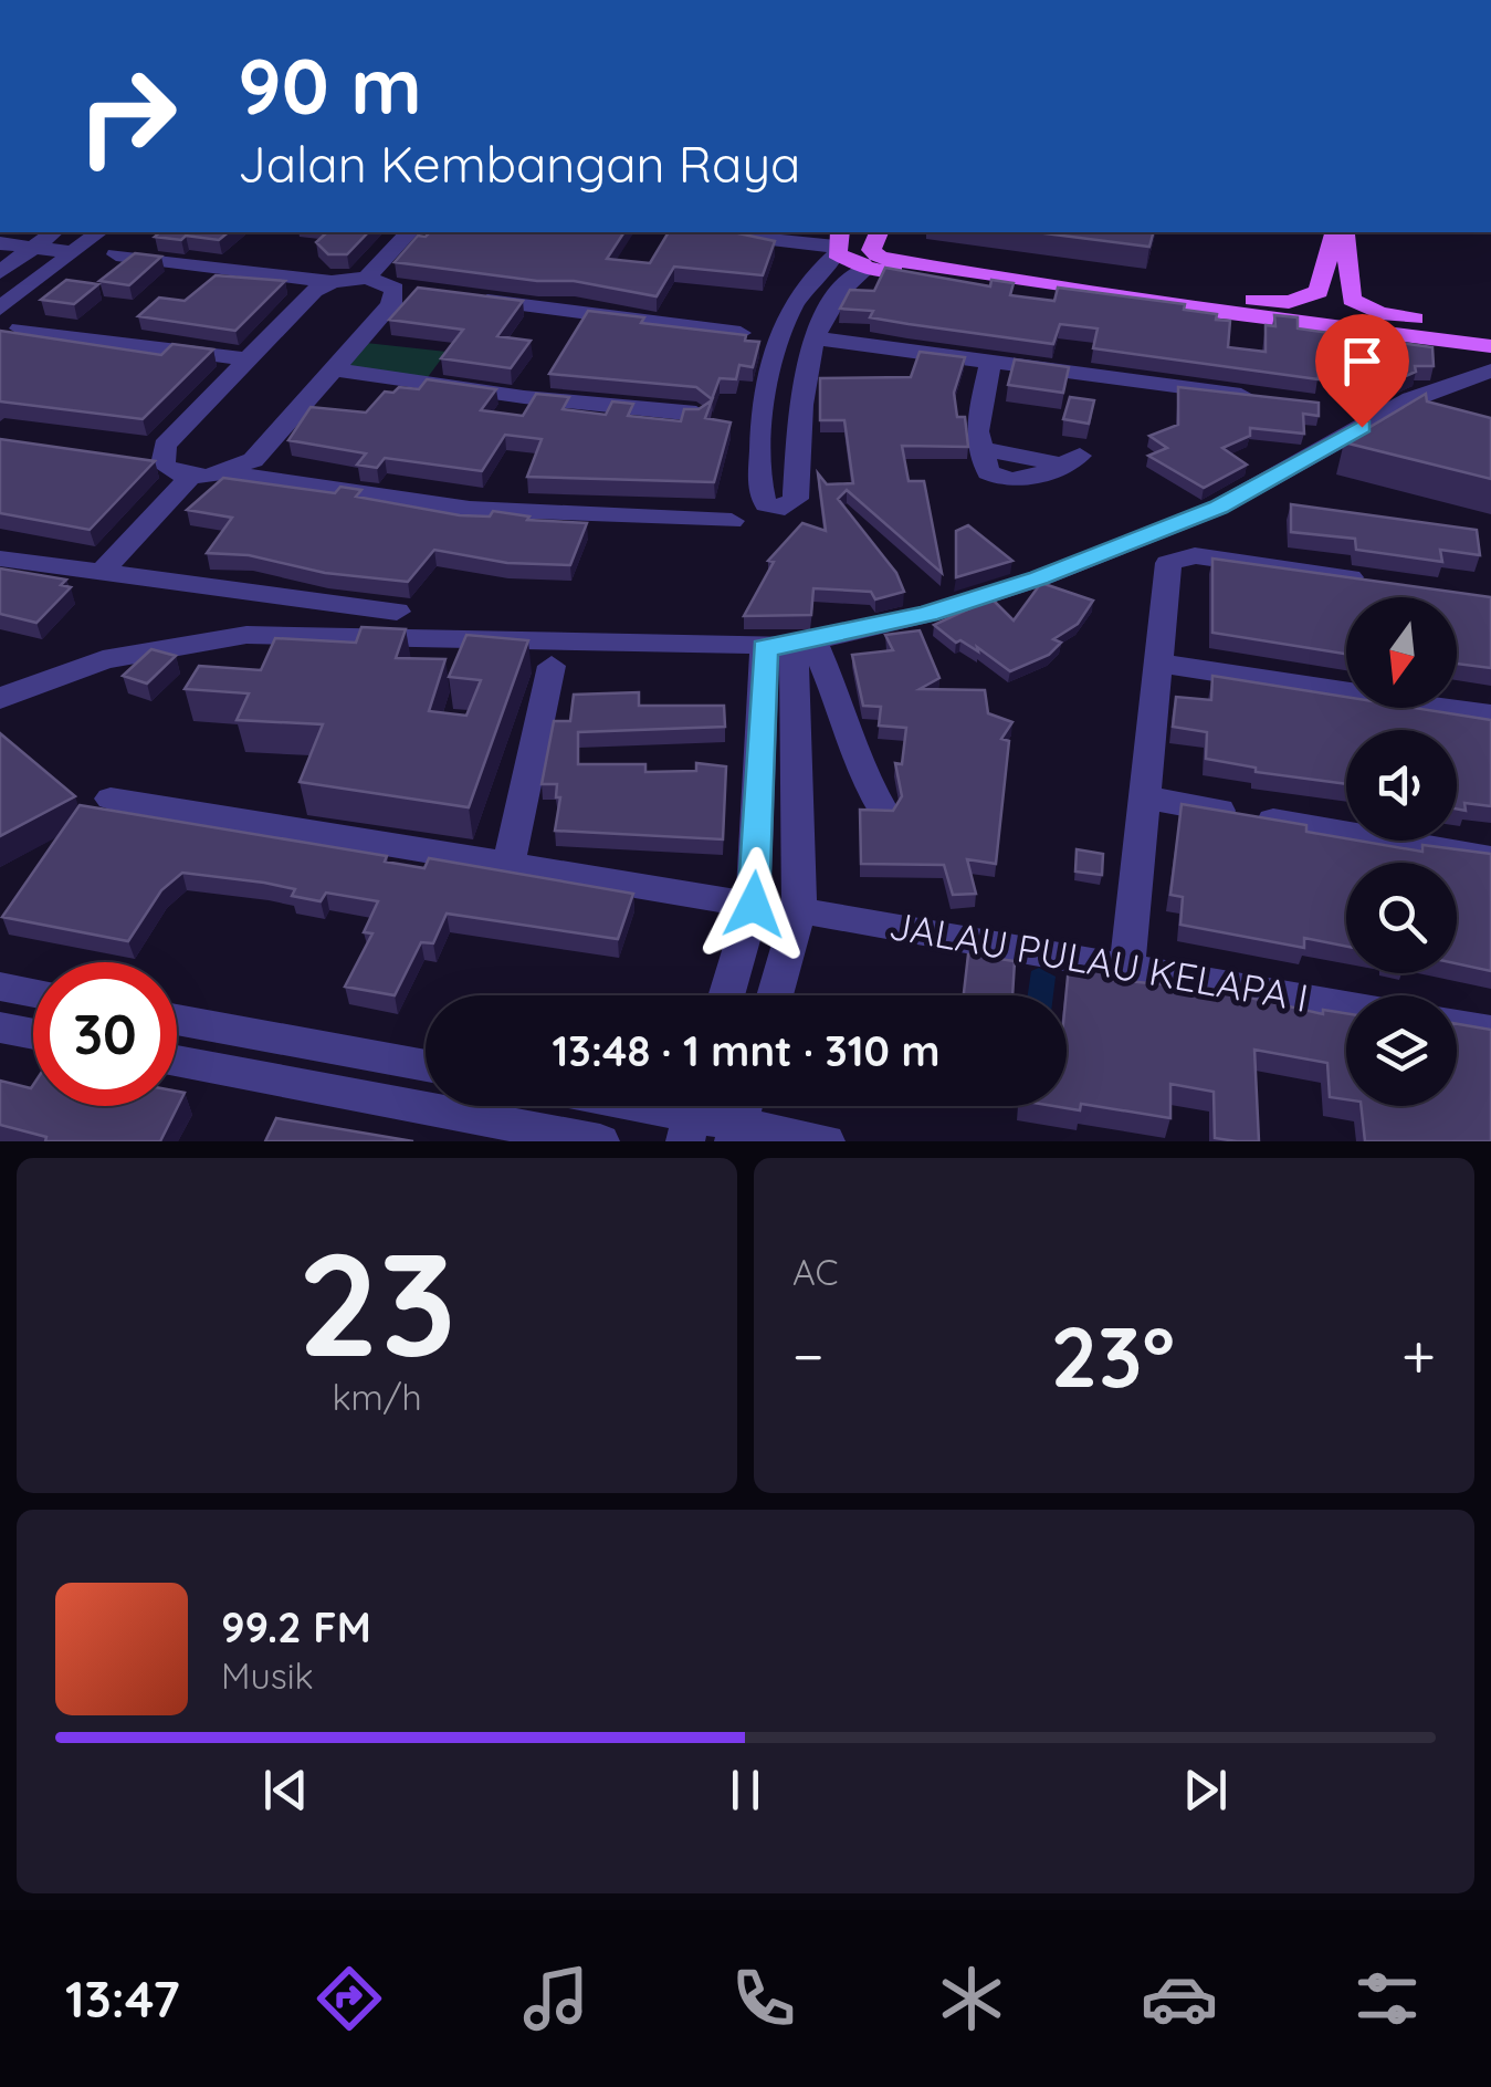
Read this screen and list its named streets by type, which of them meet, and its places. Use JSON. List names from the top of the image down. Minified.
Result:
{"streets":{"street":["JALAU PULAU KELAPA I"]},"north":"bottom","page":{"turn":["90 m","Jalan Kembangan Raya"],"limit":"30","trip":"13:48 · 1 mnt · 310 m","tile":[["23","km/h"],"AC"],"heat":["−","23°","+"],"song":["99.2 FM","Musik"],"tabs":"13:47"}}
